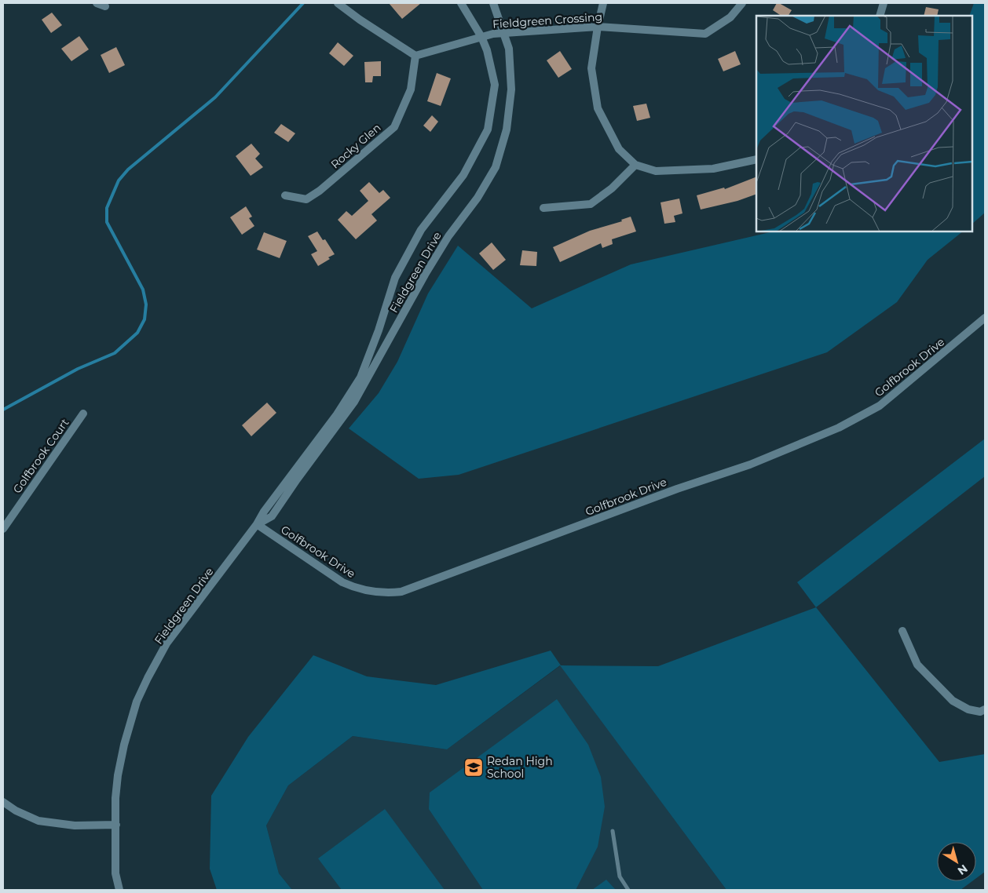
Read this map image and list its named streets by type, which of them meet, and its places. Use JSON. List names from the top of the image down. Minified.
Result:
{"streets":{"street":["Fieldgreen Crossing","Rocky Glen","Fieldgreen Drive","Golfbrook Drive","Golfbrook Court"]},"crossings":[["Fieldgreen Crossing","Rocky Glen"],["Fieldgreen Crossing","Fieldgreen Drive"],["Fieldgreen Drive","Golfbrook Drive"]],"places":{"school or university":["Redan High School"]},"north":"bottom right"}
